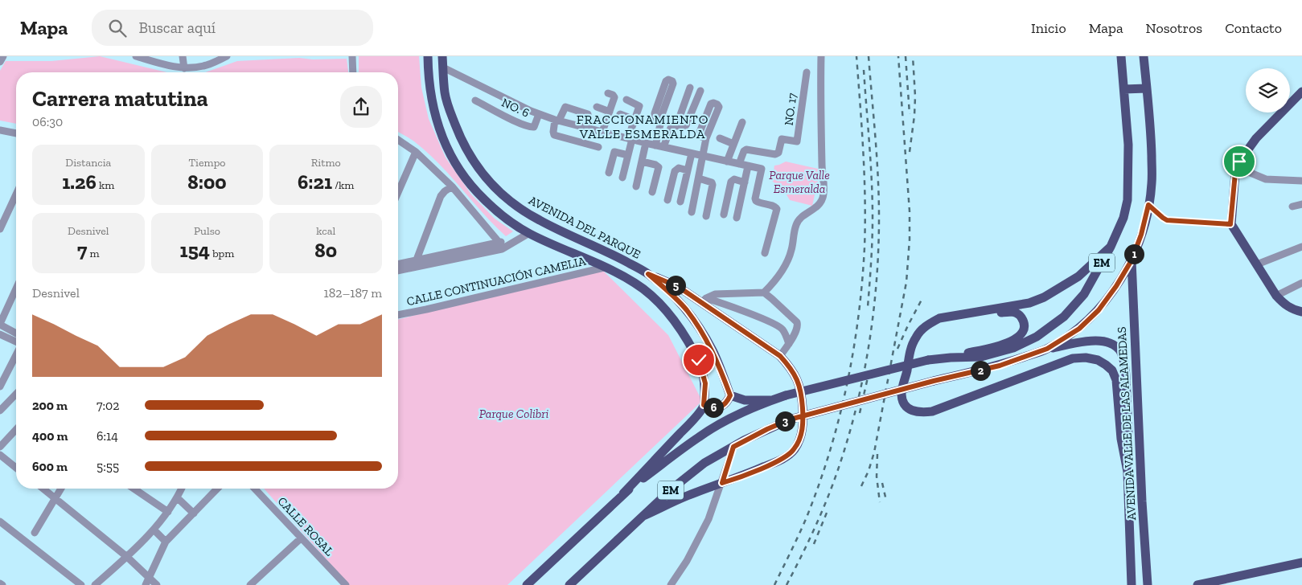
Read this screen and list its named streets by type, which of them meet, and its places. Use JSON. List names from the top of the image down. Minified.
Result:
{"streets":{"main road":["AVENIDA DEL PARQUE","EM","AVENIDA VALLE DE LAS ALAMEDAS"],"street":["NO. 6","NO. 17","CALLE CONTINUACIÓN CAMELIA","CALLE ROSAL"]},"crossings":[["EM","AVENIDA VALLE DE LAS ALAMEDAS"]],"districts":["FRACCIONAMIENTO VALLE ESMERALDA"],"parks":["Parque Valle Esmeralda","Parque Colibri"],"page":{"header":"Mapa","search":"Buscar aquí","nav":["Inicio","Mapa","Nosotros","Contacto"],"heading":["Carrera matutina","06:30"],"stats":[["Distancia","1.26 km"],["Tiempo","8:00"],["Ritmo","6:21 /km"],["Desnivel","7 m"],["Pulso","154 bpm"],["kcal","80"]],"pins":["1","5","2","6","3"],"chart":["Desnivel","182–187 m"],"list":[{"name":"200 m","note":"7:02"},{"name":"400 m","note":"6:14"},{"name":"600 m","note":"5:55"}]}}
